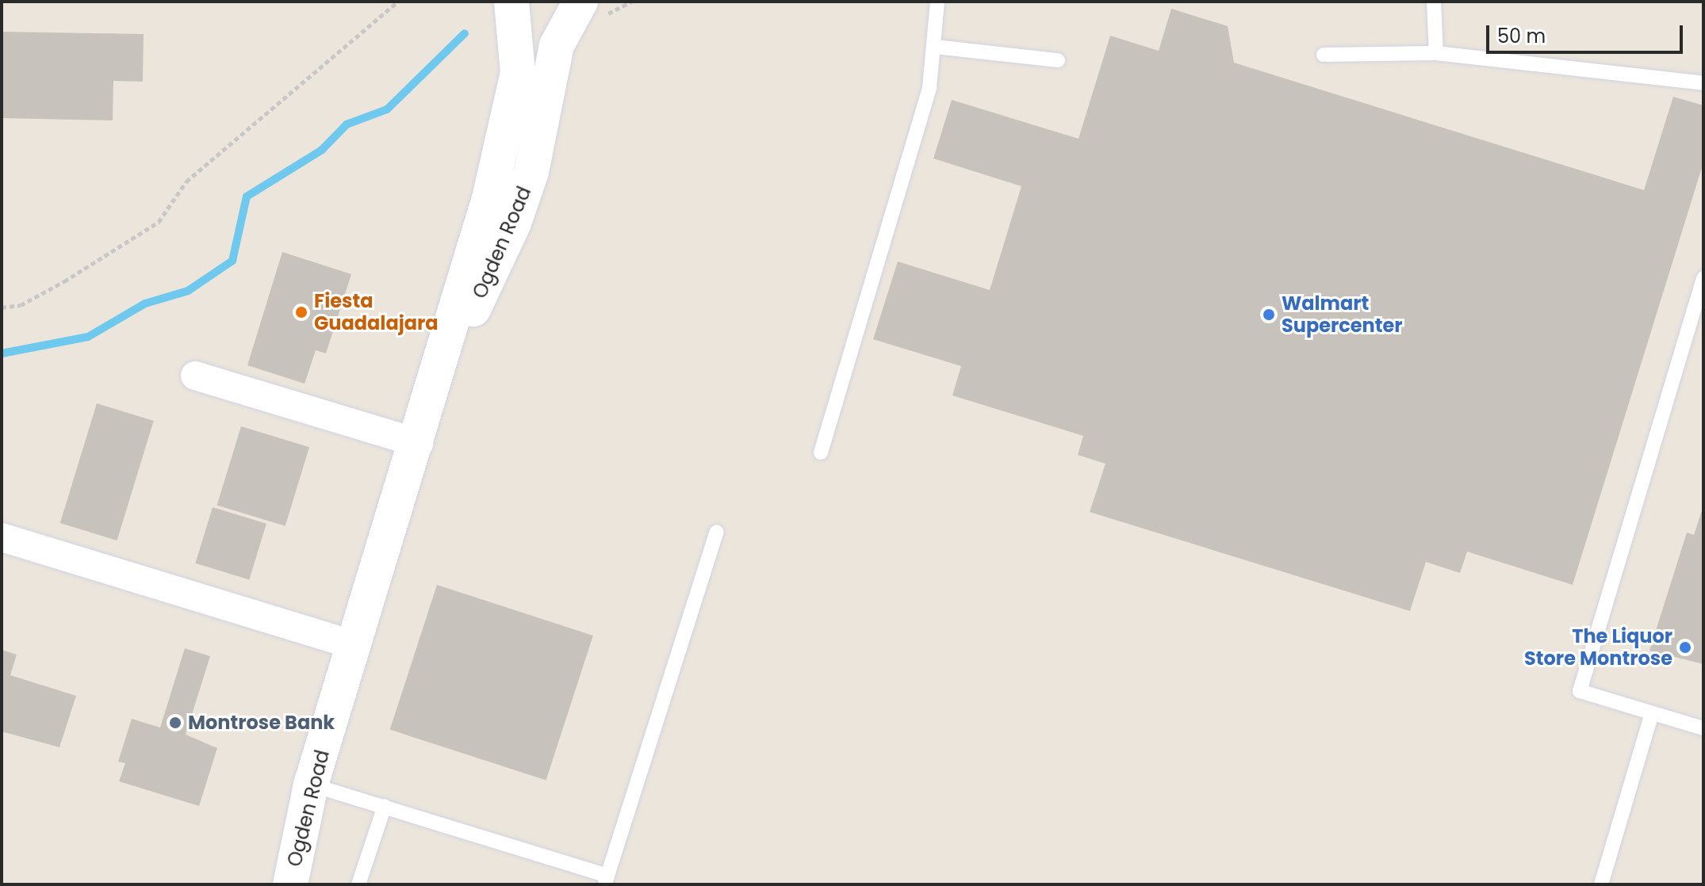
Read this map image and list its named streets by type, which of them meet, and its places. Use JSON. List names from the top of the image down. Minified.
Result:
{"streets":{"street":["Ogden Road"]},"places":["Fiesta Guadalajara","Walmart Supercenter","The Liquor Store Montrose","Montrose Bank"],"scale_bar":"50 m"}
